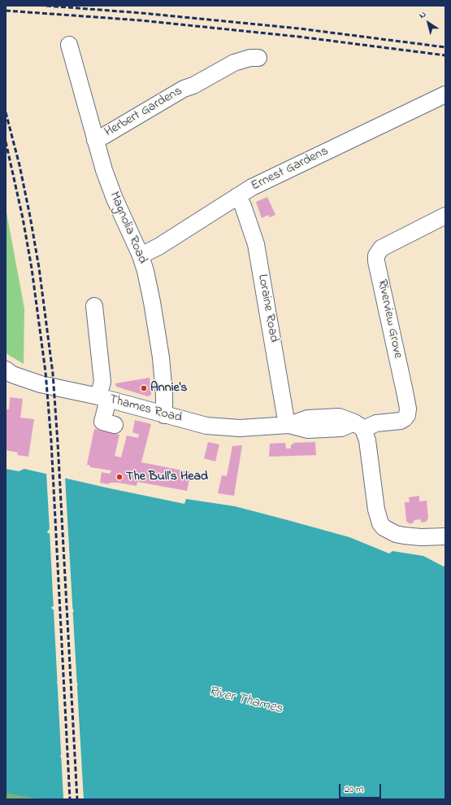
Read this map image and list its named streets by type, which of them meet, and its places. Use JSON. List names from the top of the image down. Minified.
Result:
{"streets":{"street":["Herbert Gardens","Ernest Gardens","Magnolia Road","Loraine Road","Riverview Grove","Thames Road"]},"crossings":[["Herbert Gardens","Magnolia Road"],["Ernest Gardens","Magnolia Road"],["Ernest Gardens","Loraine Road"],["Magnolia Road","Thames Road"],["Loraine Road","Thames Road"],["Riverview Grove","Thames Road"]],"water":["River Thames"],"places":["Annie's","The Bull's Head"],"scale_bar":"20 m","north":"top left"}
